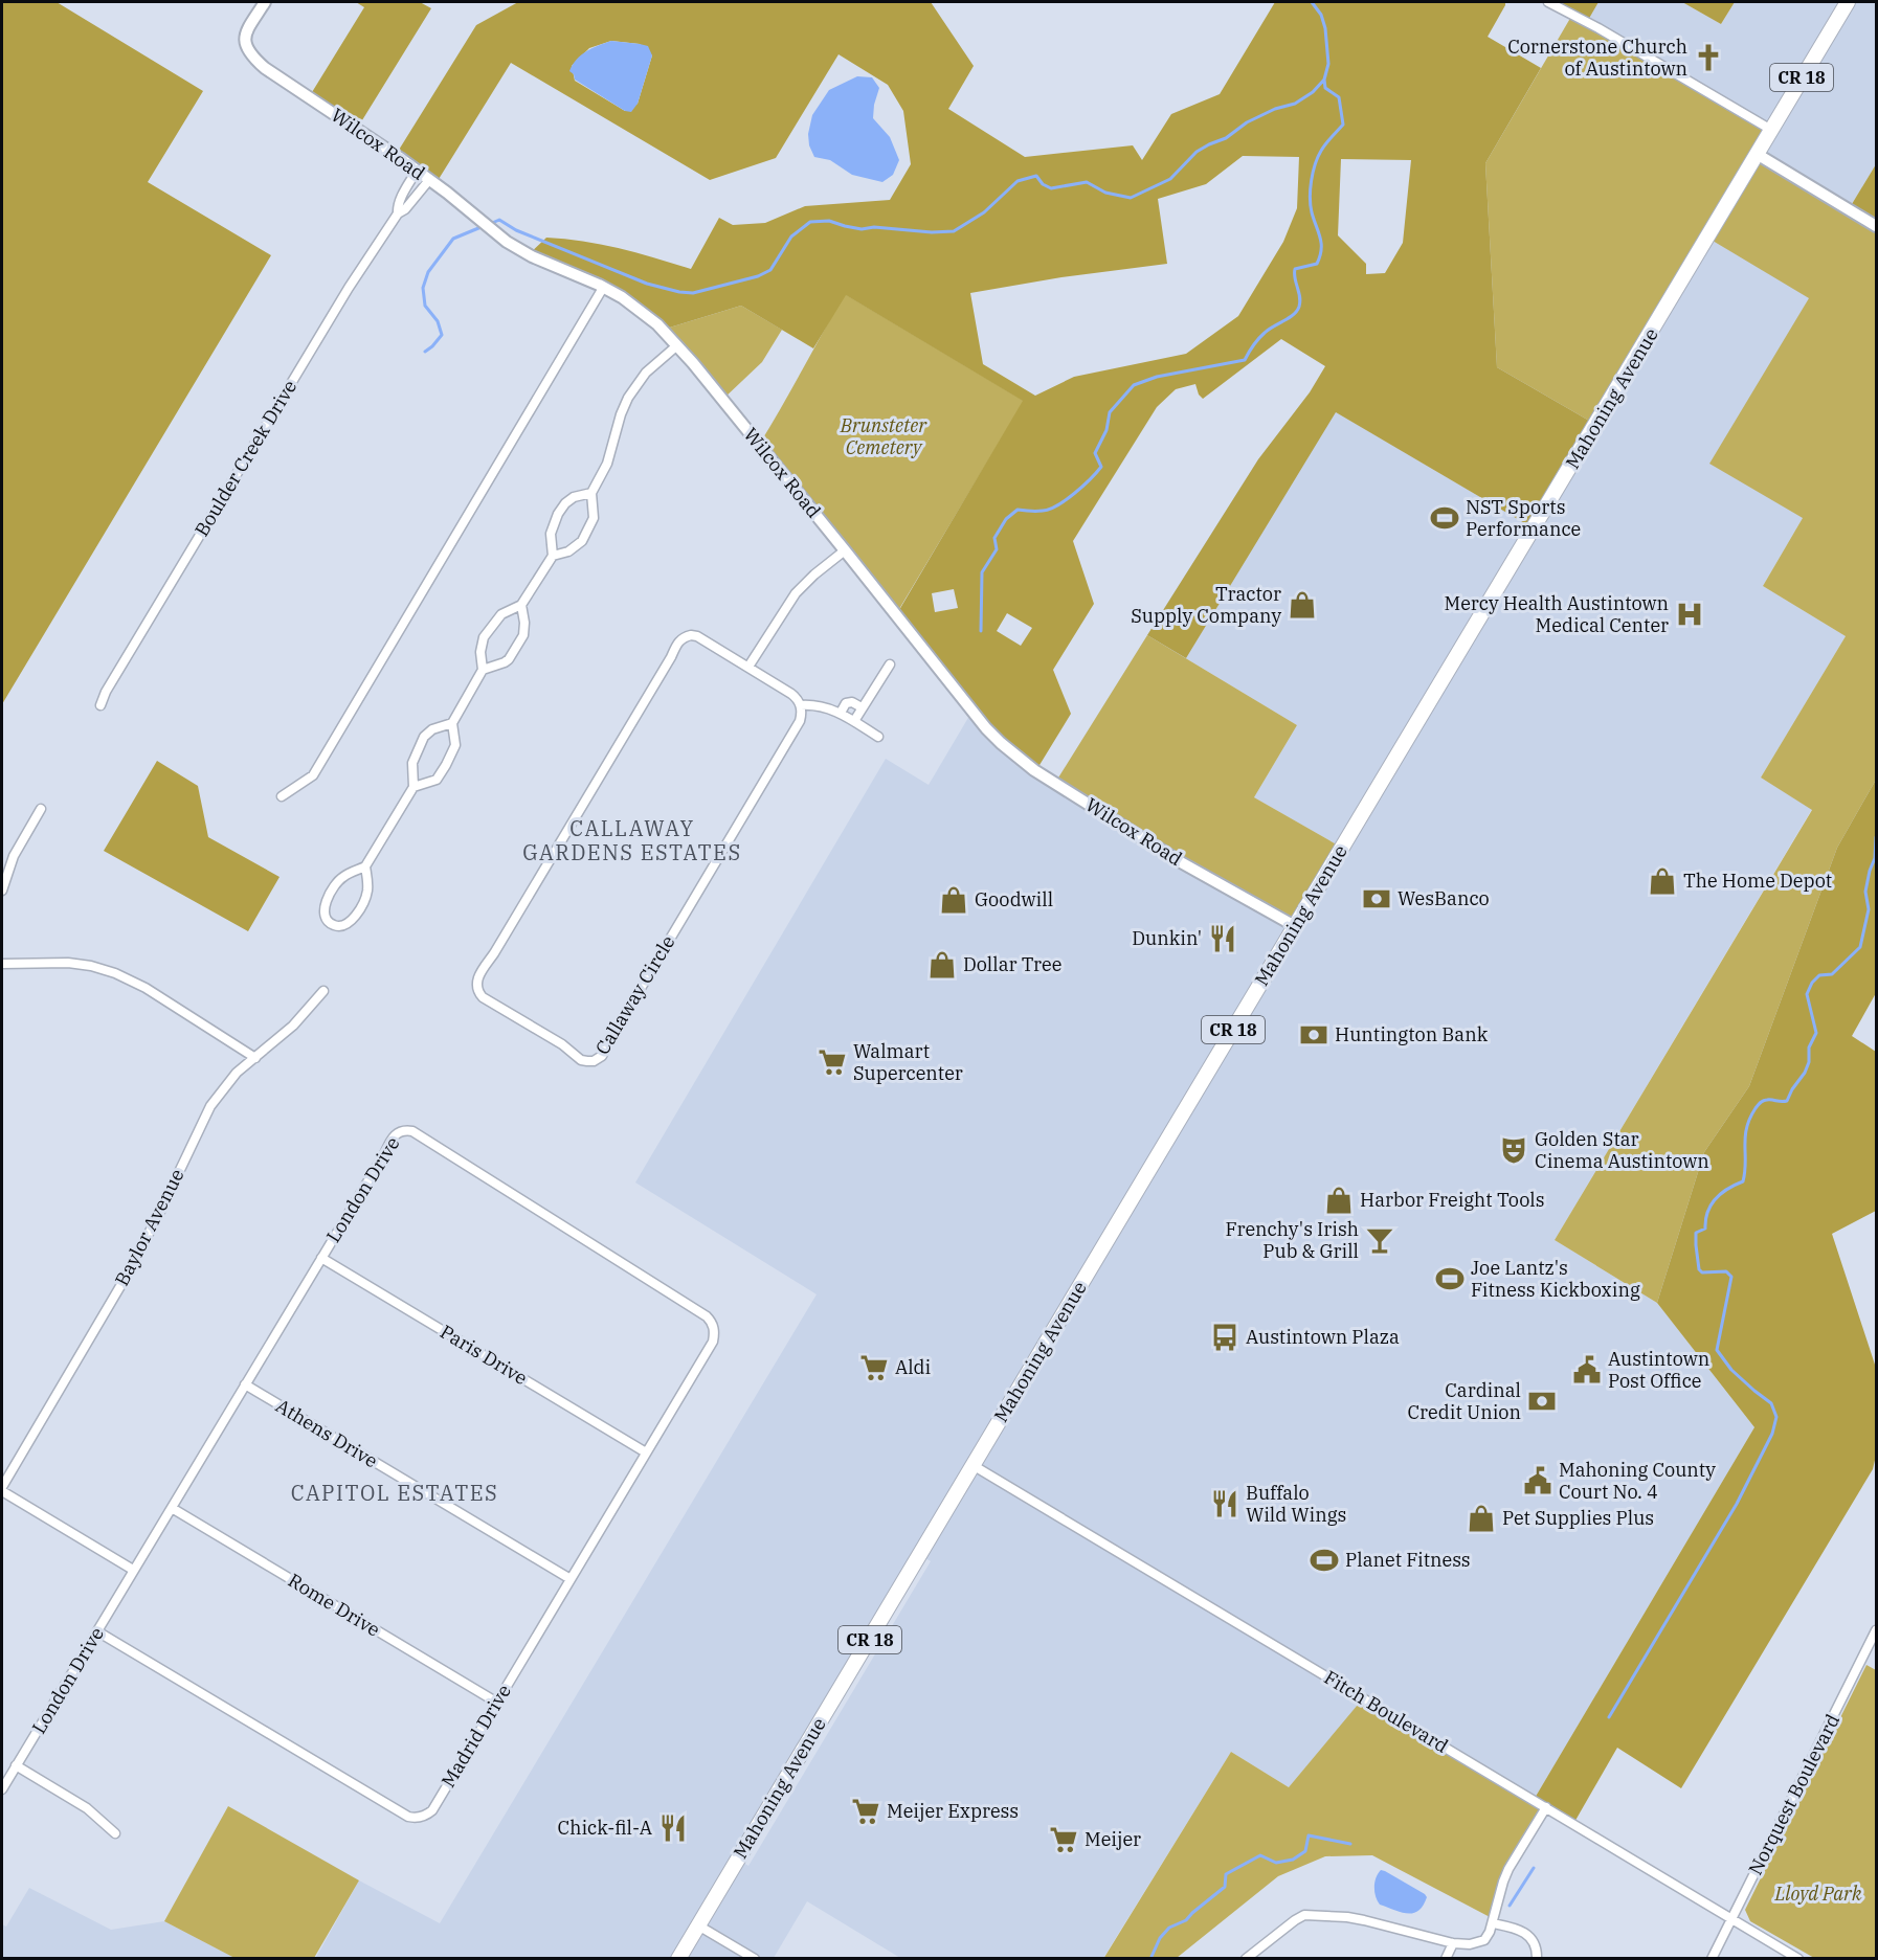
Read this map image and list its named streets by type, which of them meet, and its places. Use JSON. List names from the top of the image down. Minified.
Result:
{"streets":{"main road":["CR 18","Mahoning Avenue"],"street":["Wilcox Road","Boulder Creek Drive","Callaway Circle","London Drive","Baylor Avenue","Paris Drive","Athens Drive","Rome Drive","Fitch Boulevard","Madrid Drive","Norquest Boulevard"]},"crossings":[["Wilcox Road","Mahoning Avenue"],["Wilcox Road","Boulder Creek Drive"],["Mahoning Avenue","Fitch Boulevard"],["London Drive","Paris Drive"],["London Drive","Athens Drive"],["London Drive","Rome Drive"],["London Drive","Madrid Drive"],["Paris Drive","Madrid Drive"],["Athens Drive","Madrid Drive"],["Rome Drive","Madrid Drive"],["Fitch Boulevard","Norquest Boulevard"]],"districts":["CALLAWAY GARDENS ESTATES","CAPITOL ESTATES"],"parks":["Brunsteter Cemetery","Lloyd Park"],"places":{"church":["Cornerstone Church of Austintown"],"sports":["NST Sports Performance","Joe Lantz's Fitness Kickboxing","Planet Fitness"],"shop":["Tractor Supply Company","The Home Depot","Goodwill","Dollar Tree","Harbor Freight Tools","Pet Supplies Plus"],"hospital":["Mercy Health Austintown Medical Center"],"bank":["WesBanco","Huntington Bank","Cardinal Credit Union"],"restaurant":["Dunkin'","Buffalo Wild Wings","Chick-fil-A"],"supermarket":["Walmart Supercenter","Aldi","Meijer Express","Meijer"],"theatre":["Golden Star Cinema Austintown"],"bar":["Frenchy's Irish Pub & Grill"],"bus stop":["Austintown Plaza"],"public building":["Austintown Post Office","Mahoning County Court No. 4"]}}
